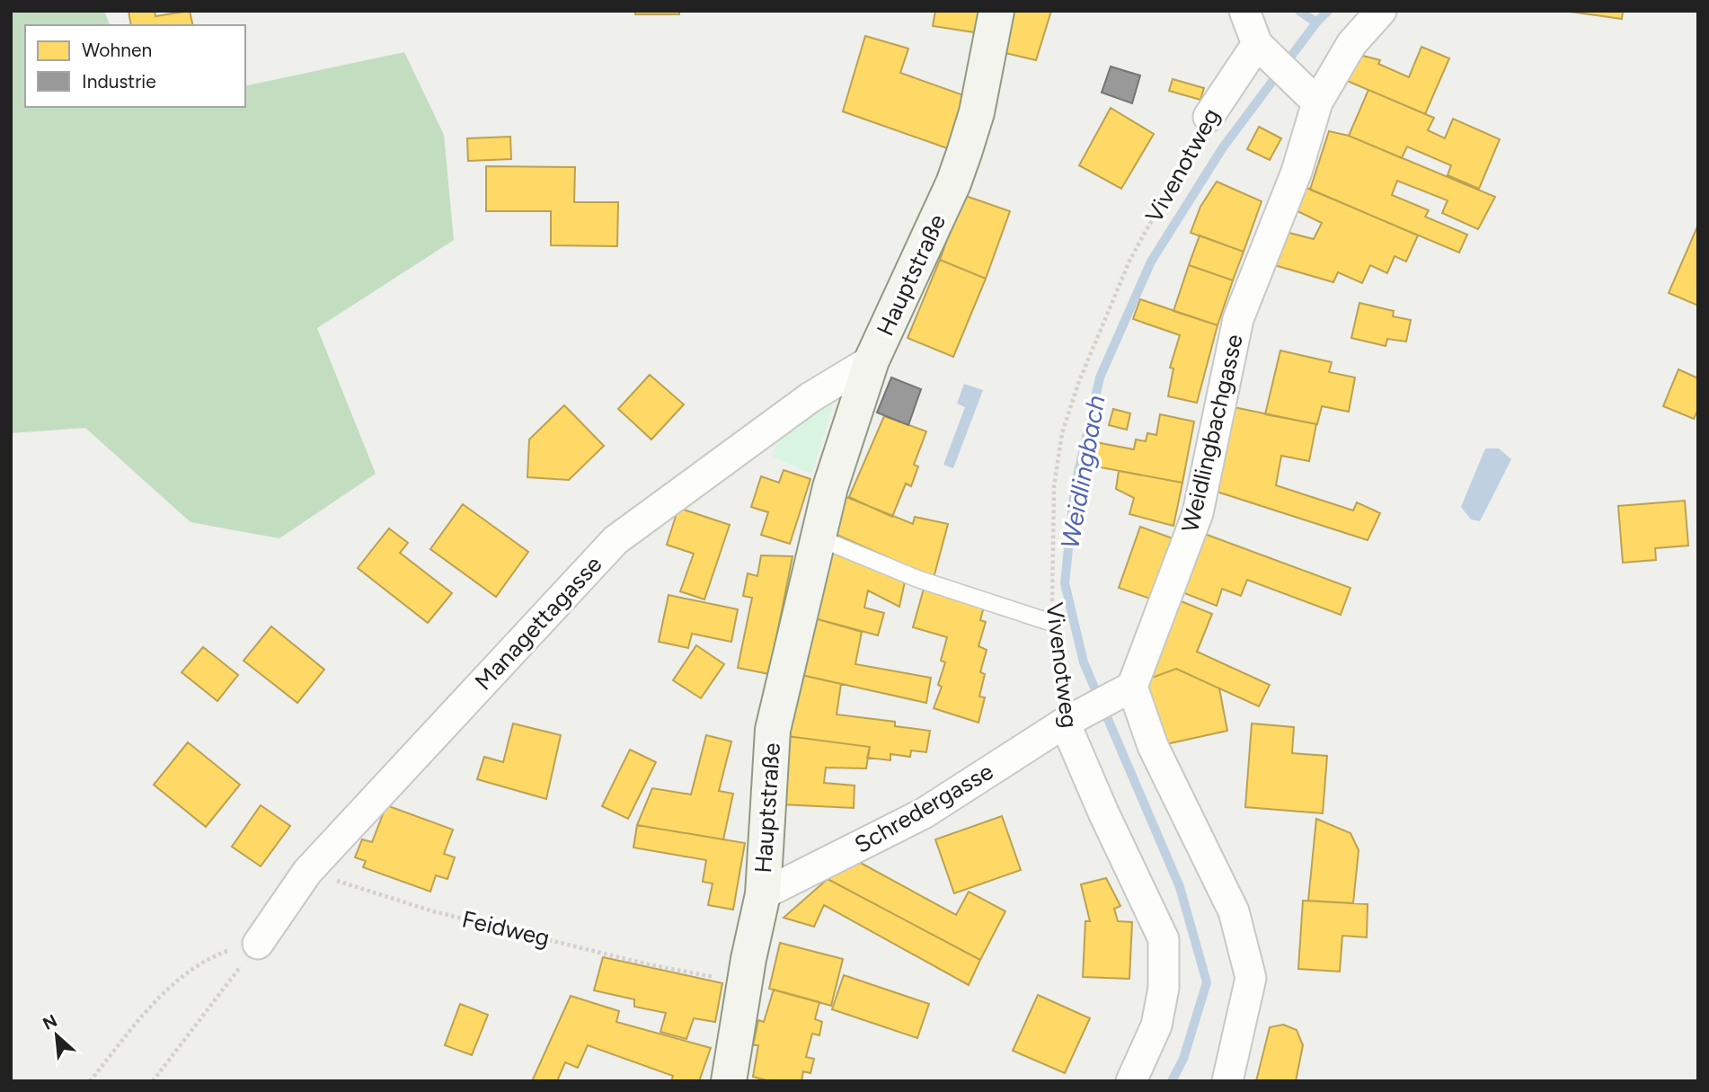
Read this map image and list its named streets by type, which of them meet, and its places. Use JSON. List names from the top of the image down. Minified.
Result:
{"streets":{"main road":["Hauptstraße"],"street":["Vivenotweg","Weidlingbachgasse","Managettagasse","Schredergasse"],"path":["Feidweg"]},"crossings":[["Vivenotweg","Schredergasse"],["Hauptstraße","Managettagasse"],["Hauptstraße","Schredergasse"],["Weidlingbachgasse","Schredergasse"],["Managettagasse","Feidweg"]],"water":["Weidlingbach"],"legend":["Wohnen","Industrie"],"north":"top left"}
